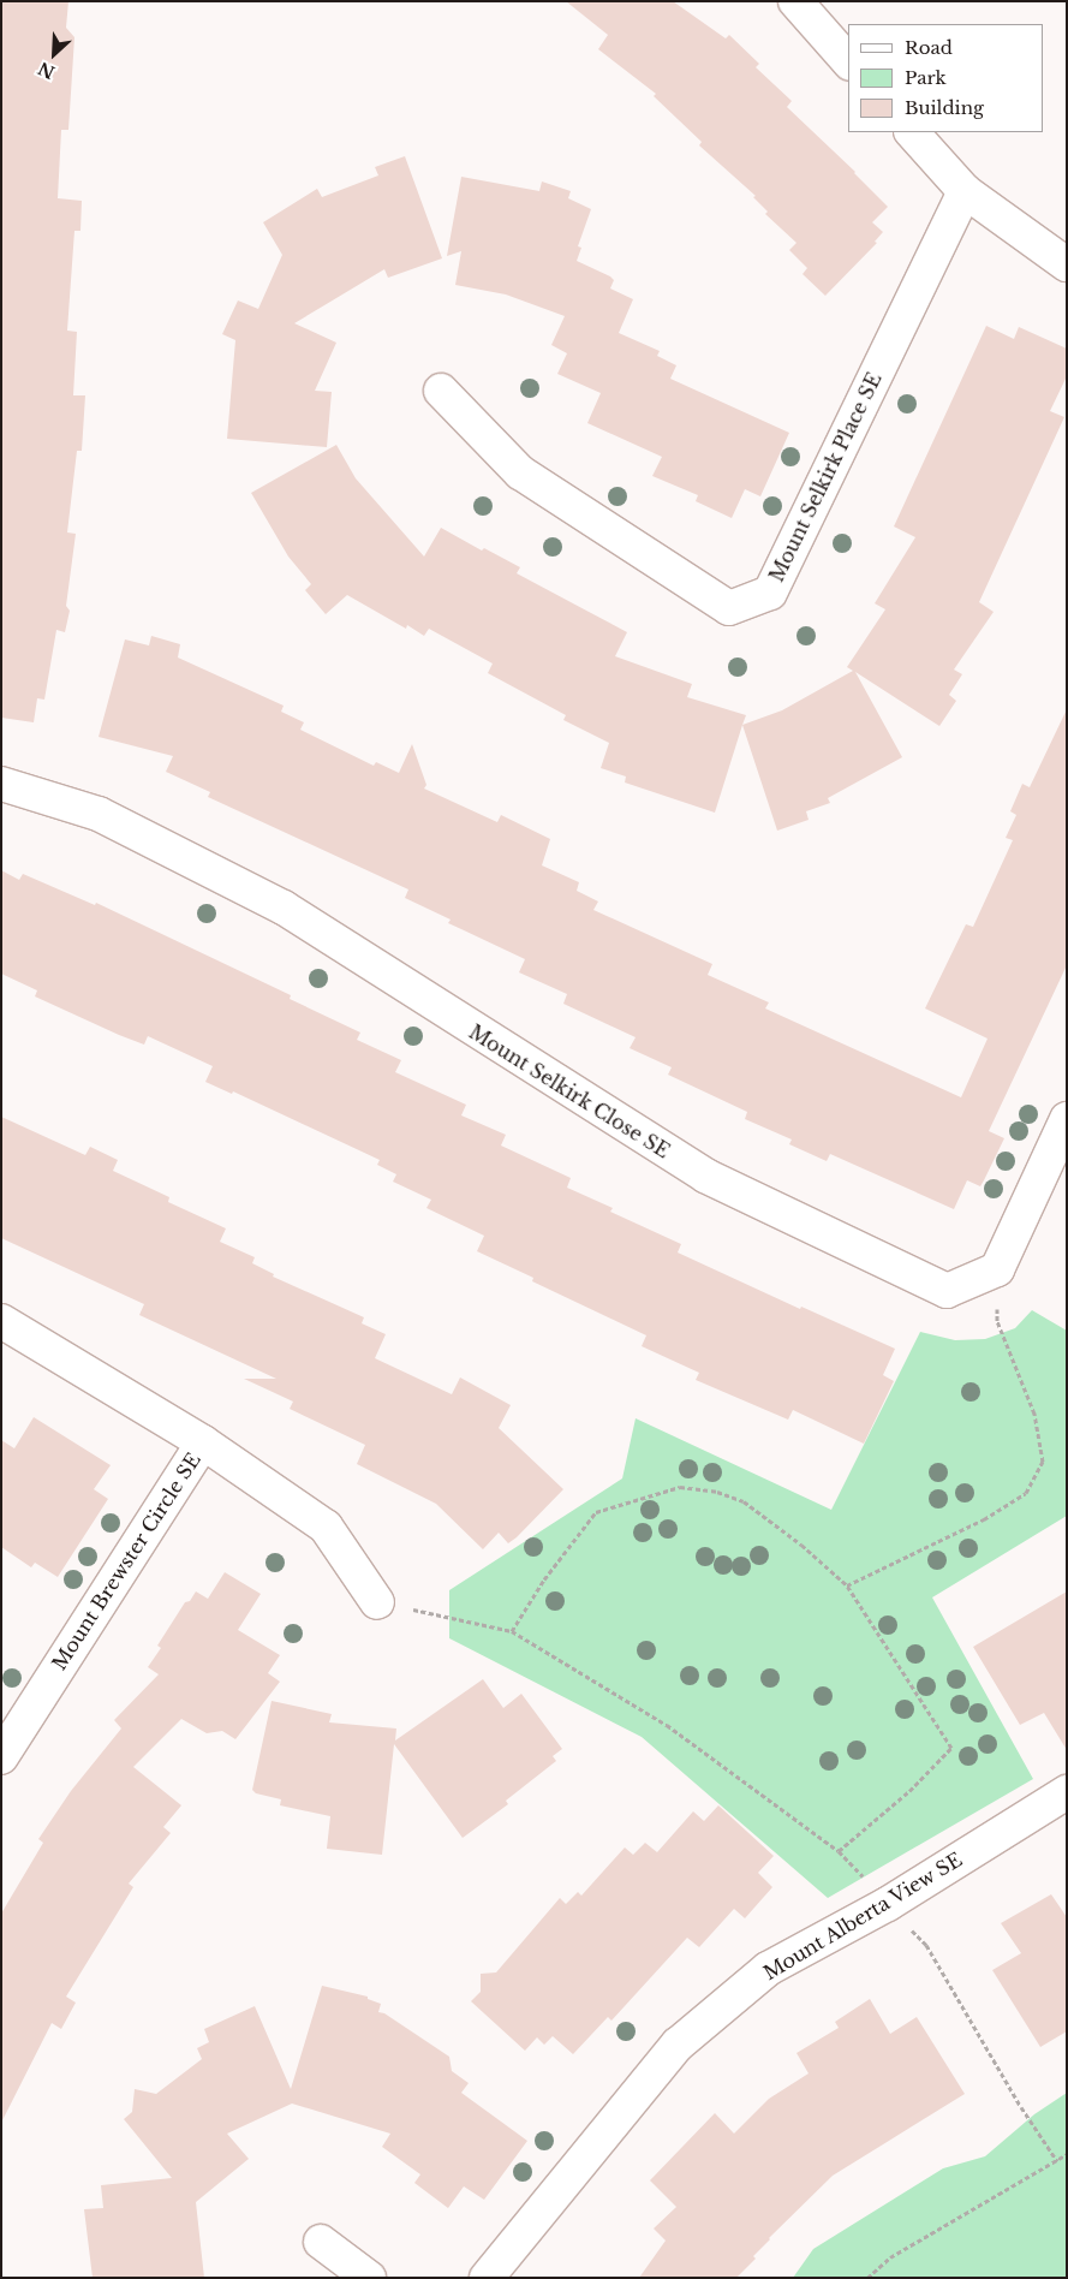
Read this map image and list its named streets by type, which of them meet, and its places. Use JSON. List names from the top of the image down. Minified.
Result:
{"streets":{"street":["Mount Selkirk Place SE","Mount Selkirk Close SE","Mount Brewster Circle SE","Mount Alberta View SE"]},"legend":["Road","Park","Building"],"north":"bottom left"}
